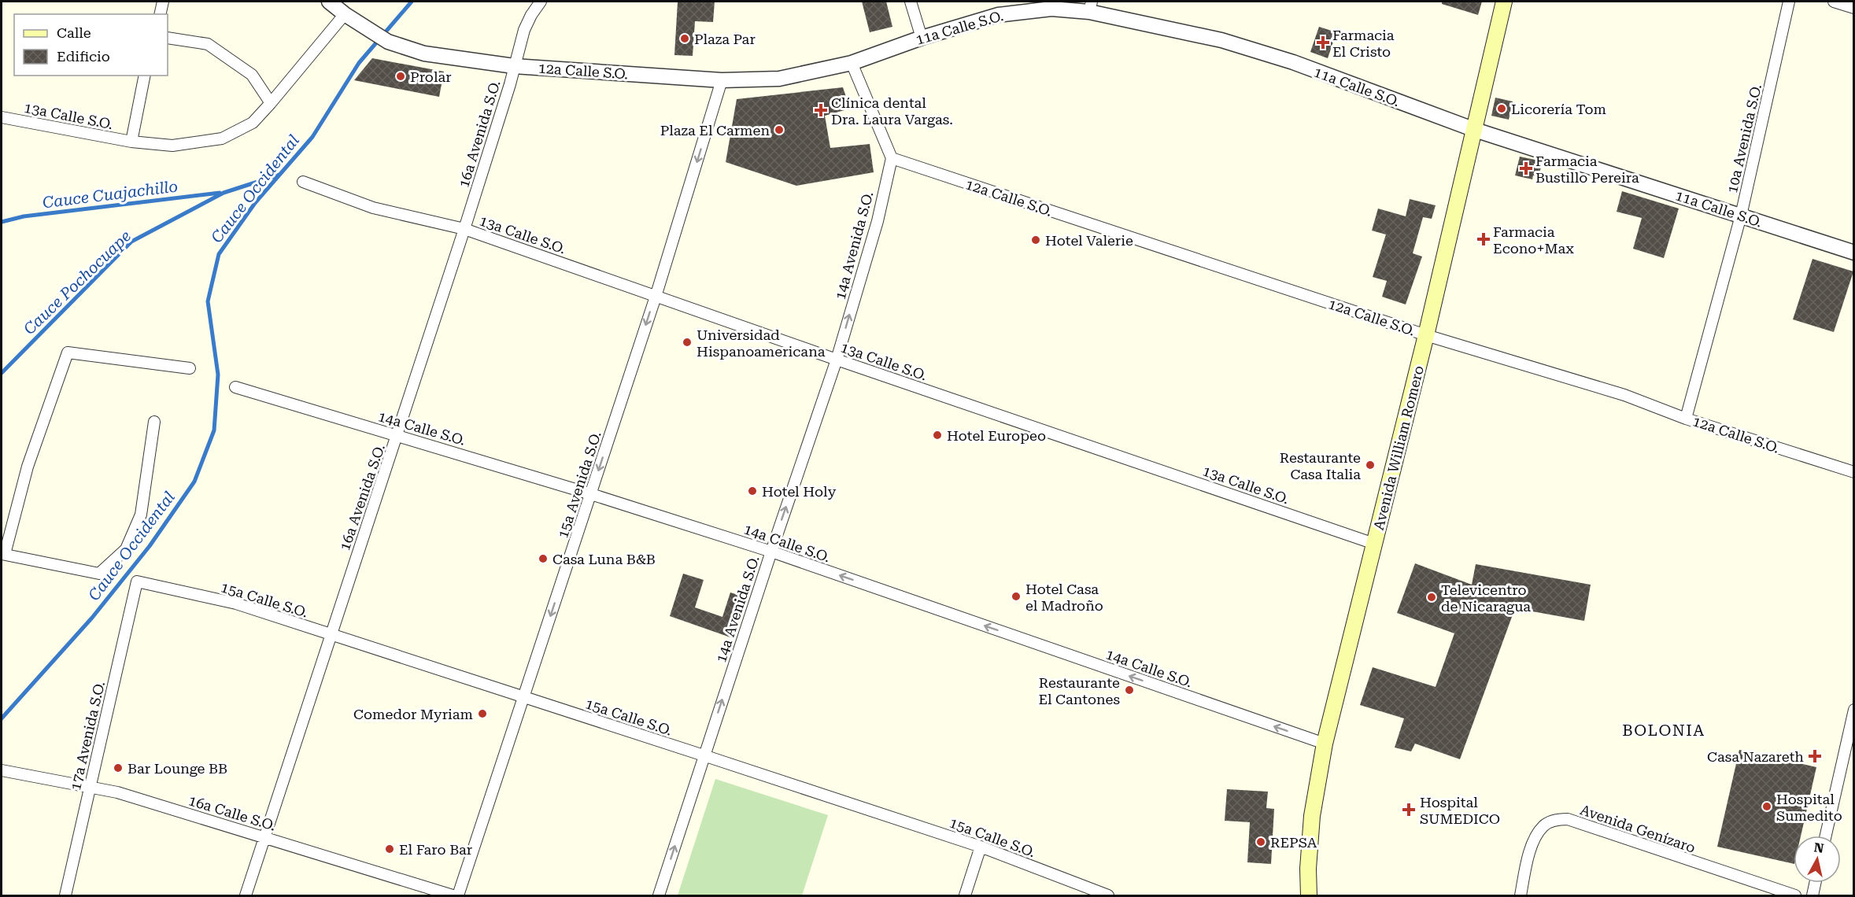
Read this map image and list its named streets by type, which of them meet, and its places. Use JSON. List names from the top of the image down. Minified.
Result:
{"streets":{"main road":["Avenida William Romero"],"street":["11a Calle S.O.","12a Calle S.O.","13a Calle S.O.","16a Avenida S.O.","10a Avenida S.O.","14a Avenida S.O.","14a Calle S.O.","15a Avenida S.O.","15a Calle S.O.","17a Avenida S.O.","16a Calle S.O.","Avenida Genízaro"]},"crossings":[["11a Calle S.O.","12a Calle S.O."],["11a Calle S.O.","10a Avenida S.O."],["11a Calle S.O.","Avenida William Romero"],["12a Calle S.O.","13a Calle S.O."],["12a Calle S.O.","16a Avenida S.O."],["12a Calle S.O.","10a Avenida S.O."],["12a Calle S.O.","14a Avenida S.O."],["12a Calle S.O.","Avenida William Romero"],["12a Calle S.O.","15a Avenida S.O."],["13a Calle S.O.","16a Avenida S.O."],["13a Calle S.O.","14a Avenida S.O."],["13a Calle S.O.","Avenida William Romero"],["13a Calle S.O.","15a Avenida S.O."],["16a Avenida S.O.","14a Calle S.O."],["16a Avenida S.O.","15a Calle S.O."],["16a Avenida S.O.","16a Calle S.O."],["14a Avenida S.O.","14a Calle S.O."],["14a Avenida S.O.","15a Calle S.O."],["14a Calle S.O.","Avenida William Romero"],["14a Calle S.O.","15a Avenida S.O."],["15a Avenida S.O.","15a Calle S.O."],["15a Calle S.O.","17a Avenida S.O."],["17a Avenida S.O.","16a Calle S.O."]],"one_way":["14a Avenida S.O.","14a Calle S.O.","15a Avenida S.O."],"districts":["BOLONIA"],"water":["Cauce Occidental","Cauce Cuajachillo","Cauce Pochocuape"],"places":{"other":["Plaza Par","Prolar","Licorería Tom","Plaza El Carmen","Hotel Valerie","Universidad Hispanoamericana","Hotel Europeo","Restaurante Casa Italia","Hotel Holy","Casa Luna B&B","Hotel Casa el Madroño","Televicentro de Nicaragua","Restaurante El Cantones","Comedor Myriam","Bar Lounge BB","Hospital Sumedito","REPSA","El Faro Bar"],"health":["Farmacia El Cristo","Clínica dental Dra. Laura Vargas.","Farmacia Bustillo Pereira","Farmacia Econo+Max","Casa Nazareth","Hospital SUMEDICO"]},"legend":["Calle","Edificio"],"north":"top"}
